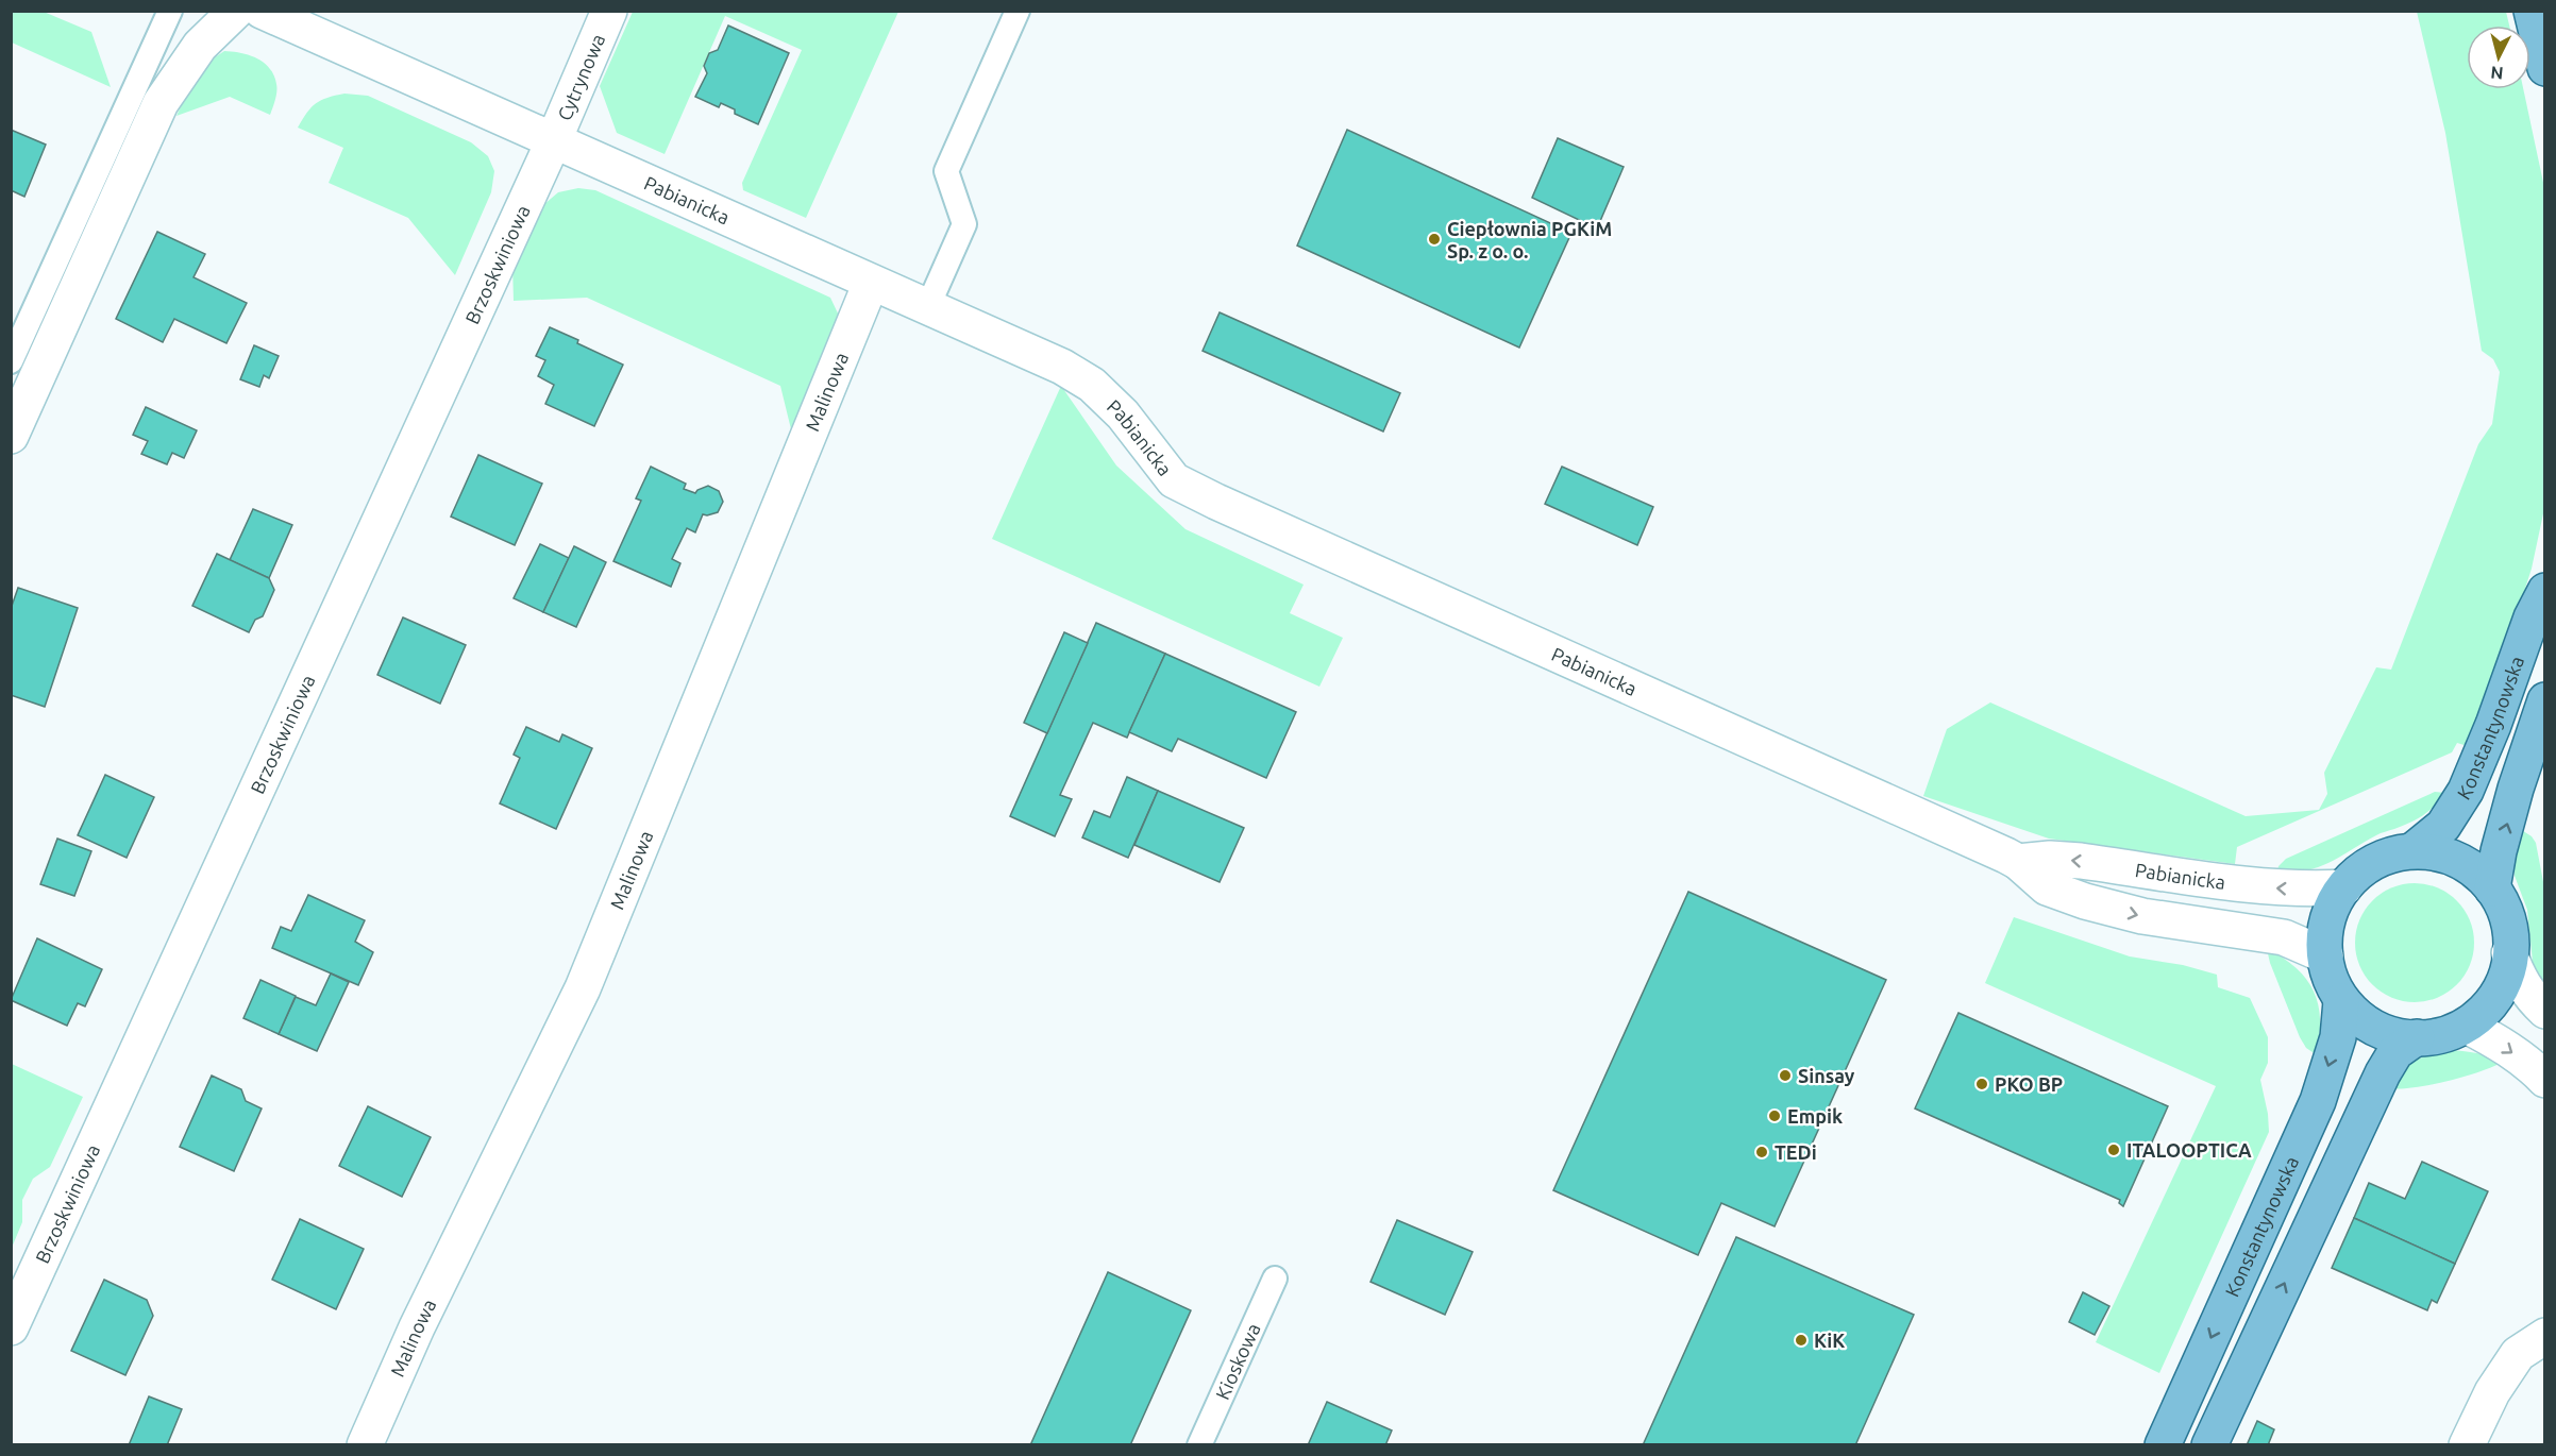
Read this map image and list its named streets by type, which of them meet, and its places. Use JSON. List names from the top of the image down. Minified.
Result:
{"streets":{"main road":["Konstantynowska"],"street":["Cytrynowa","Pabianicka","Brzoskwiniowa","Malinowa"],"lane":["Kioskowa"]},"crossings":[["Cytrynowa","Pabianicka"],["Cytrynowa","Brzoskwiniowa"],["Pabianicka","Brzoskwiniowa"],["Pabianicka","Malinowa"],["Pabianicka","Konstantynowska"]],"places":["Ciepłownia PGKiM Sp. z o. o.","Sinsay","PKO BP","Empik","ITALOOPTICA","TEDi","KiK"],"north":"bottom"}
